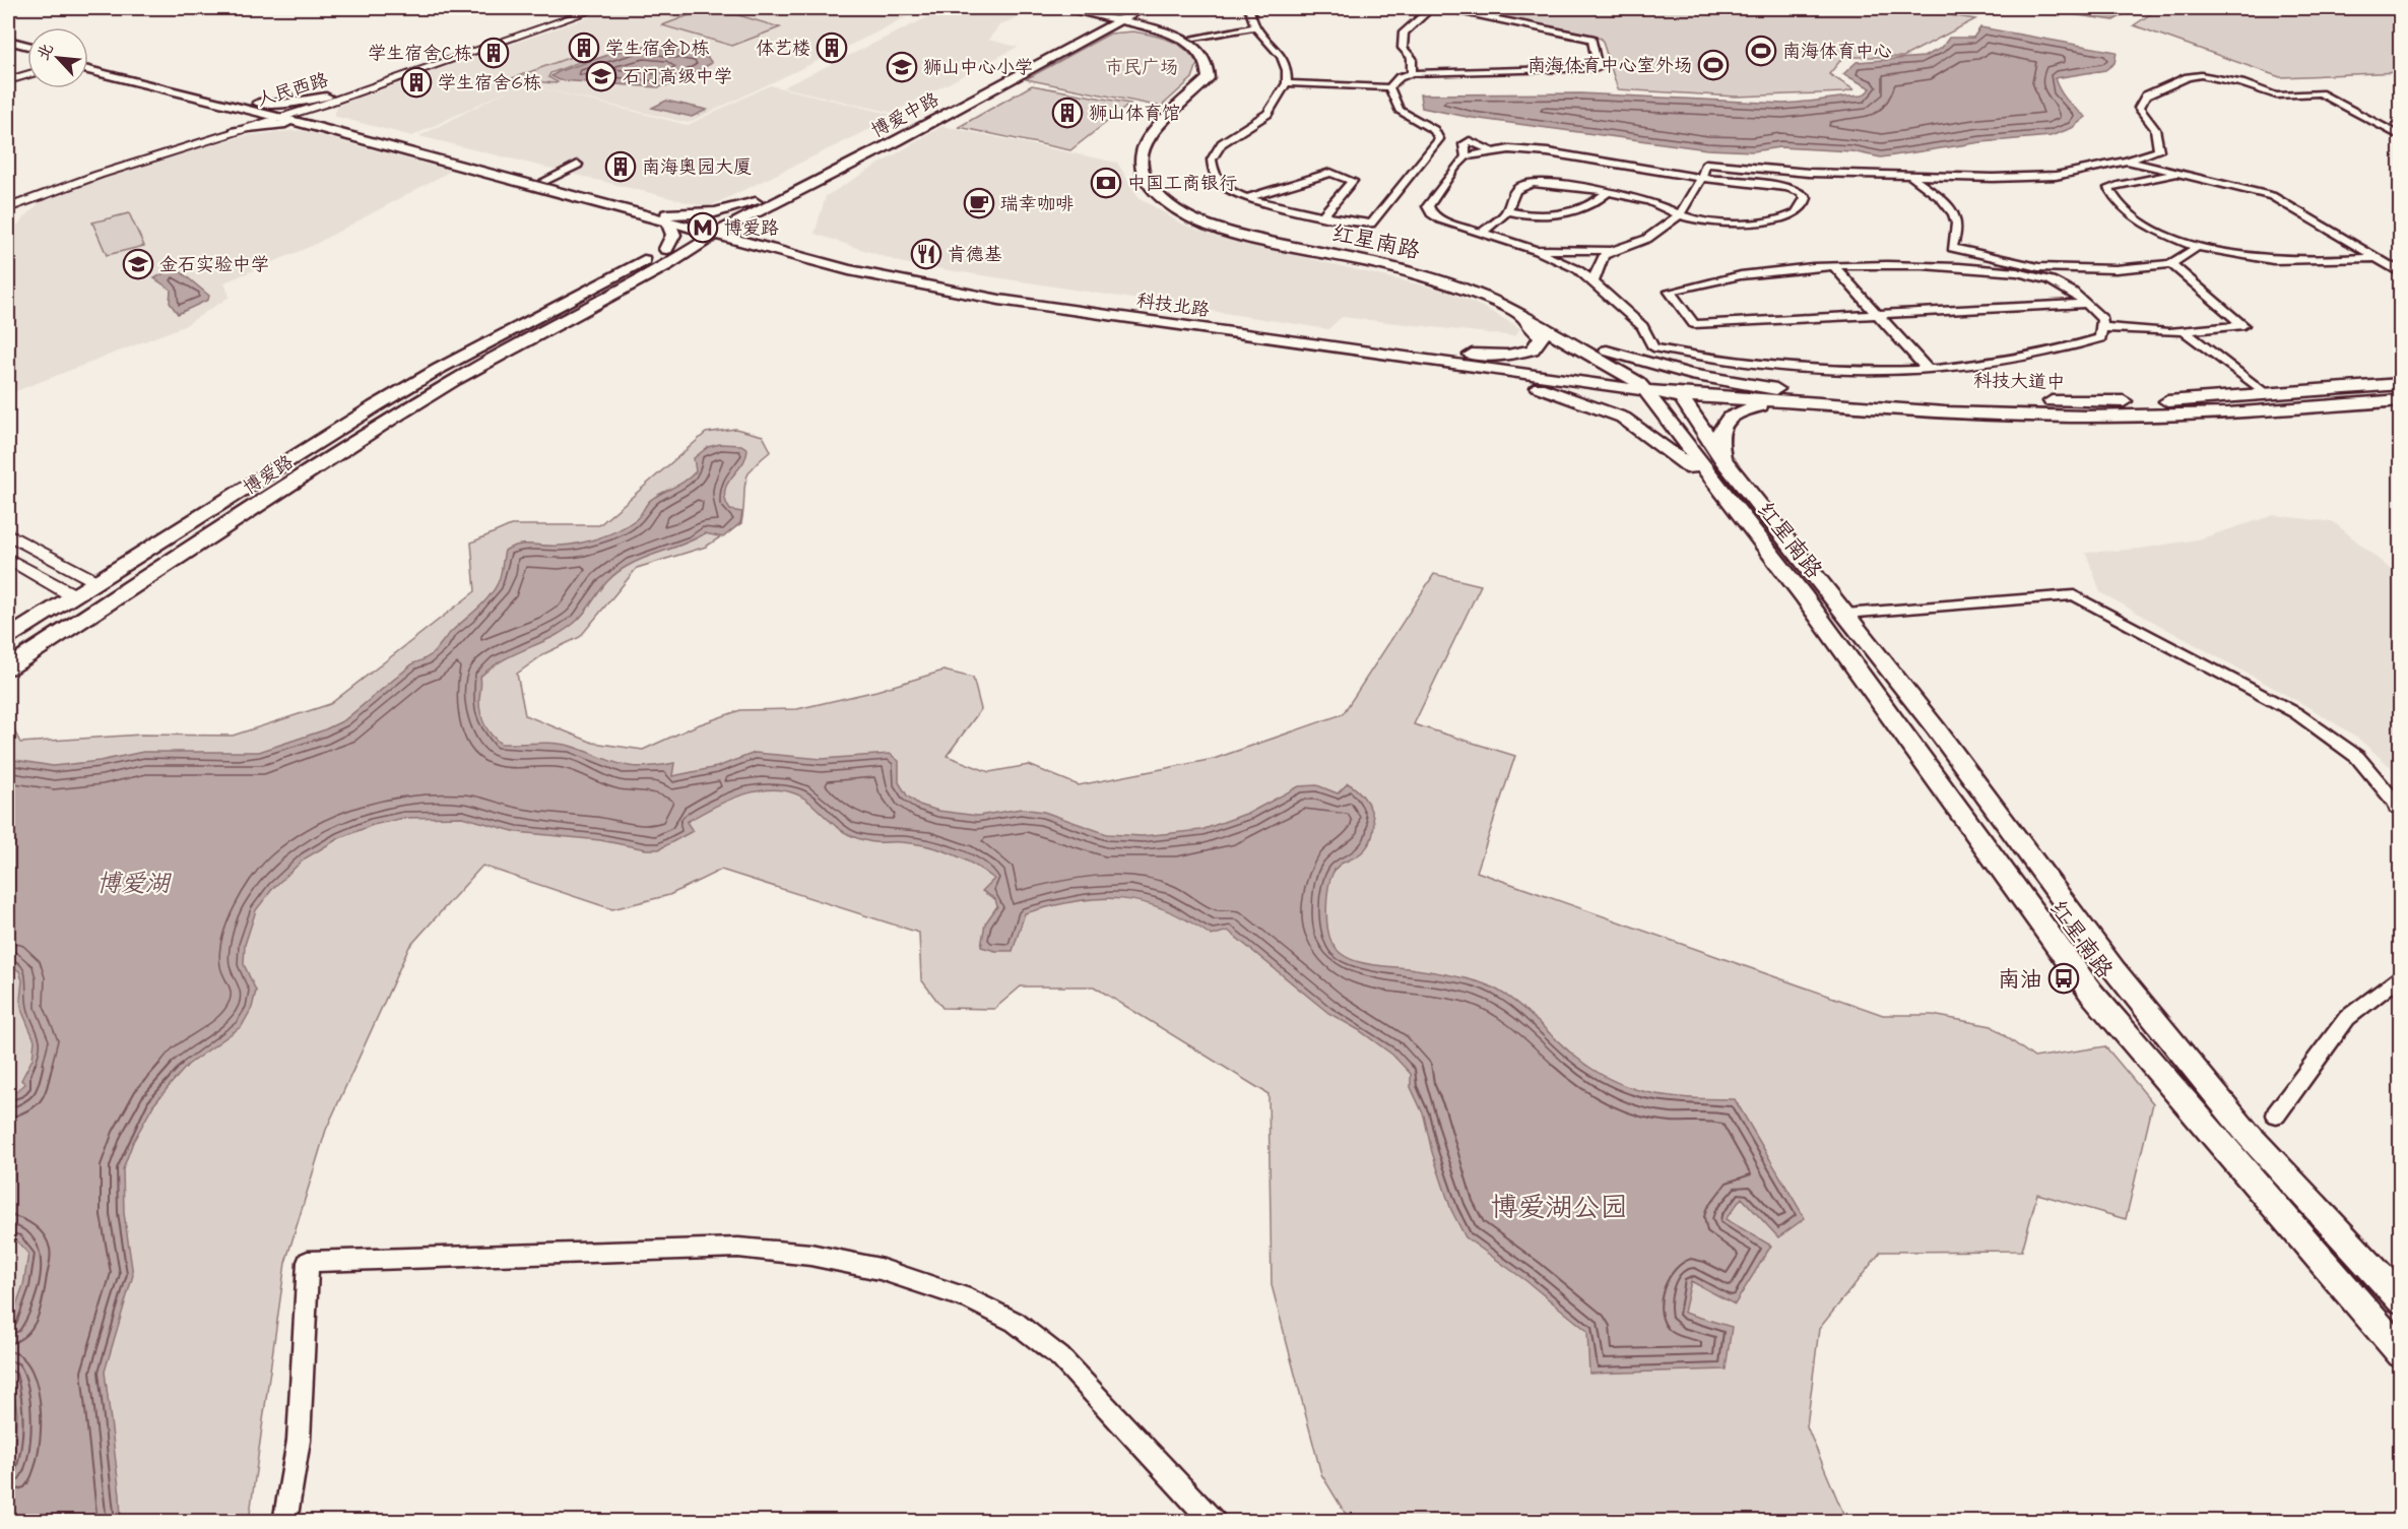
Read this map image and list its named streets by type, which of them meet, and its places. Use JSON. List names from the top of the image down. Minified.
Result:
{"streets":{"main road":["博爱中路","红星南路","科技北路","科技大道中","博爱路"],"street":["人民西路"]},"crossings":[["博爱中路","红星南路"],["博爱中路","科技北路"],["博爱中路","博爱路"],["红星南路","科技北路"],["红星南路","科技大道中"],["科技北路","科技大道中"],["科技北路","博爱路"]],"water":["博爱湖"],"parks":["市民广场","博爱湖公园"],"places":{"building":["学生宿舍D栋","体艺楼","学生宿舍C栋","学生宿舍G栋","狮山体育馆","南海奥园大厦"],"sports":["南海体育中心","南海体育中心室外场"],"school or university":["狮山中心小学","石门高级中学","金石实验中学"],"bank":["中国工商银行"],"cafe":["瑞幸咖啡"],"metro station":["博爱路"],"restaurant":["肯德基"],"bus stop":["南油"]},"north":"top left"}
